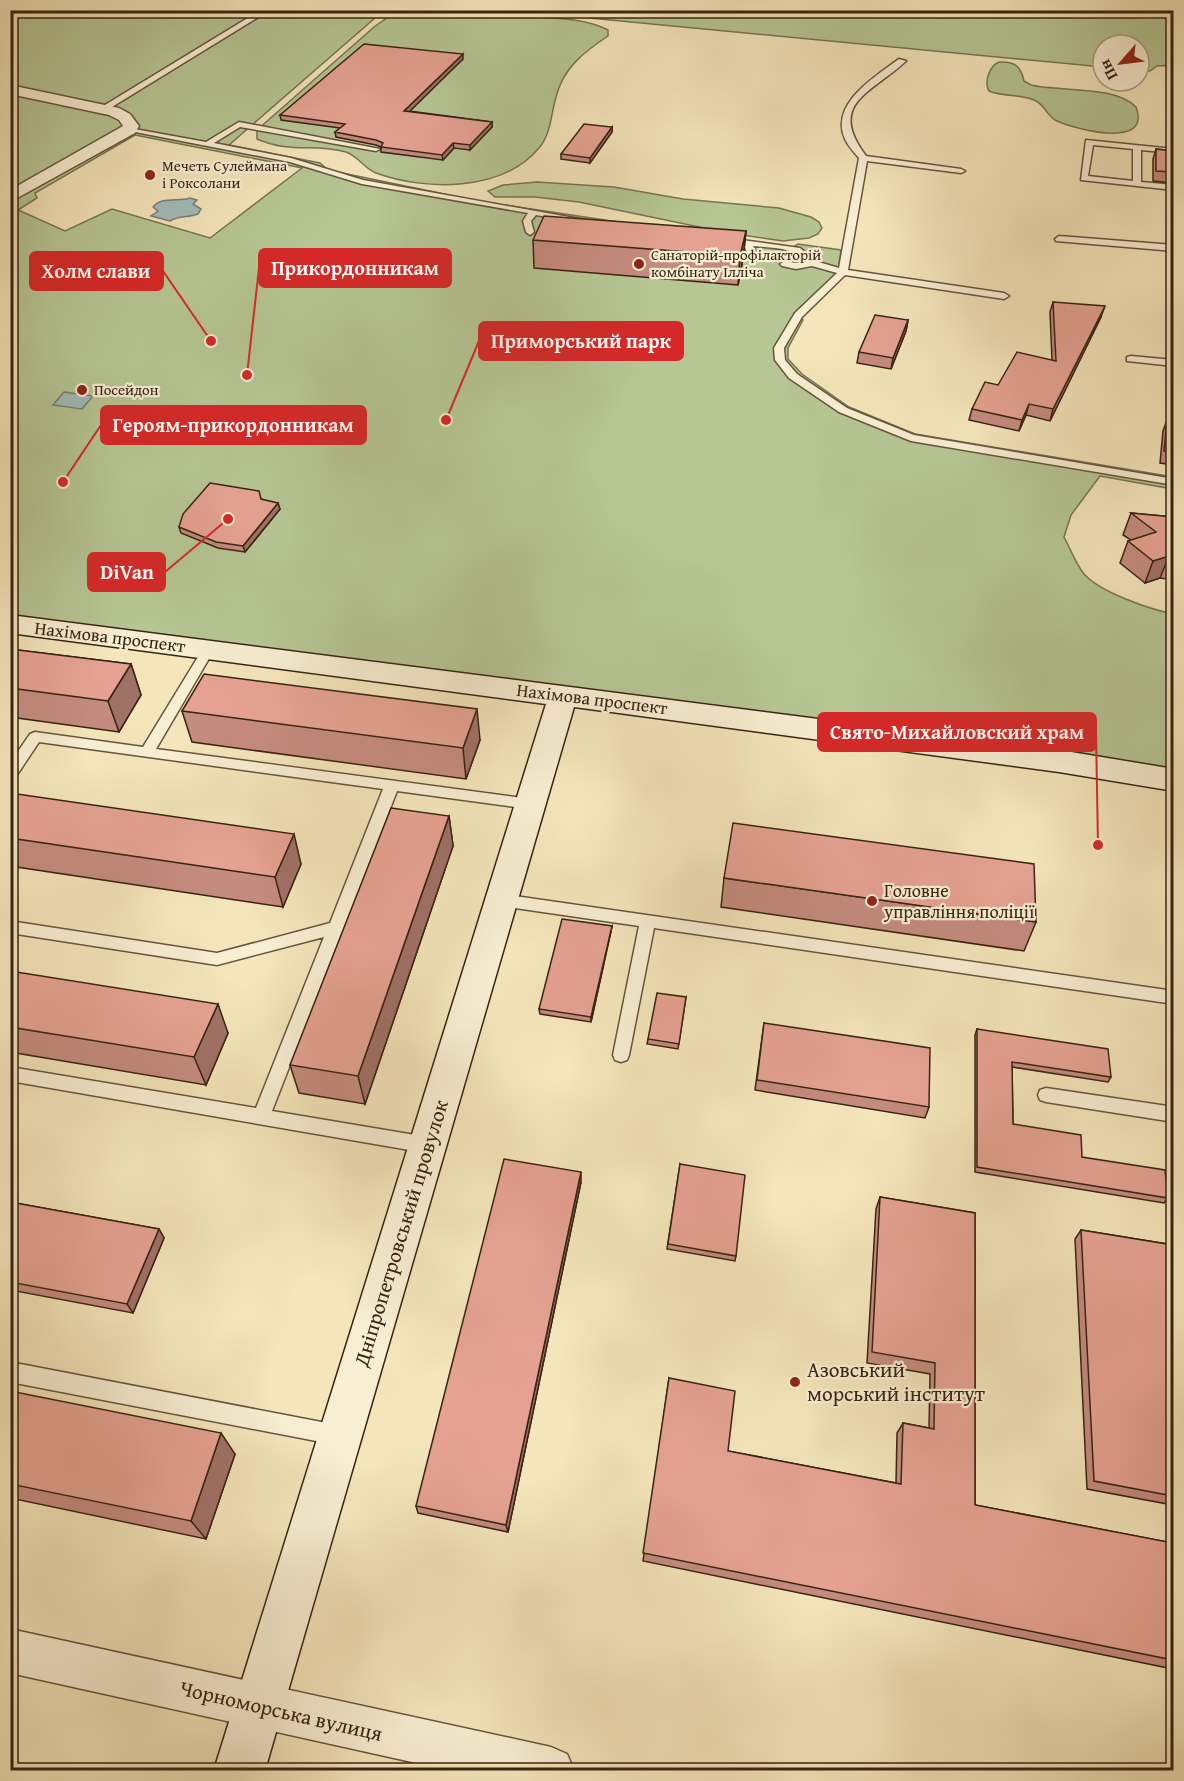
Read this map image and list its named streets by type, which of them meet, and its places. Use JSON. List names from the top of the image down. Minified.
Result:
{"streets":{"main road":["Нахімова проспект","Дніпропетровський провулок"],"street":["Чорноморська вулиця"]},"crossings":[["Нахімова проспект","Дніпропетровський провулок"],["Дніпропетровський провулок","Чорноморська вулиця"]],"places":["Мечеть Сулеймана і Роксолани","Санаторій-профілакторій комбінату Ілліча","Холм слави","Прикордонникам","Посейдон","Приморський парк","Героям-прикордонникам","DiVan","Свято-Михайловский храм","Головне управління поліції","Азовський морський інститут"],"north":"bottom left"}
